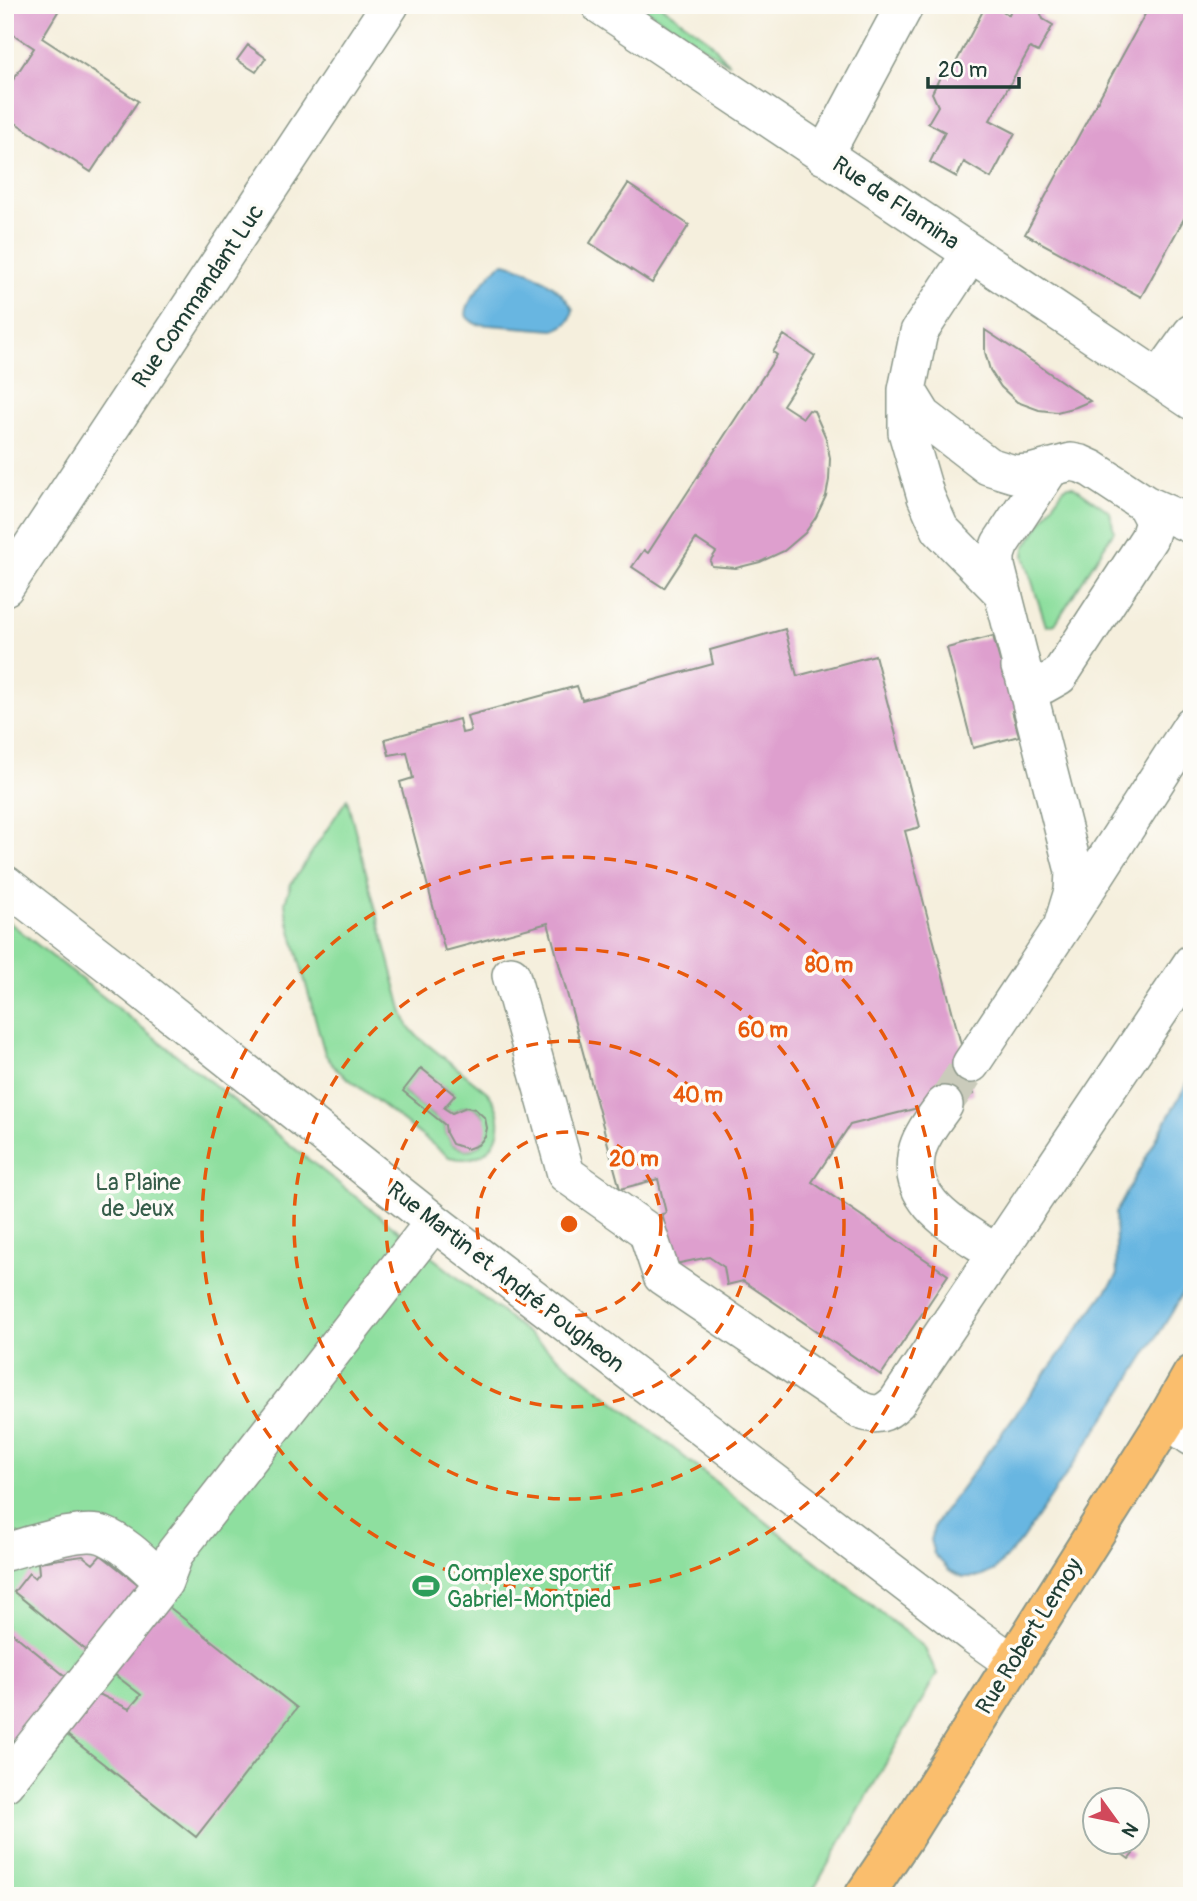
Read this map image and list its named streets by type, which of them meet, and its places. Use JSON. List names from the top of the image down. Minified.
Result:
{"streets":{"main road":["Rue Robert Lemoy"],"street":["Rue de Flamina","Rue Commandant Luc","Rue Martin et André Pougheon"]},"crossings":[["Rue Martin et André Pougheon","Rue Robert Lemoy"]],"parks":["La Plaine de Jeux"],"places":{"sports":["Complexe sportif Gabriel-Montpied"]},"scale_bar":"20 m","north":"bottom right","rings":["80 m","60 m","40 m","20 m"]}
